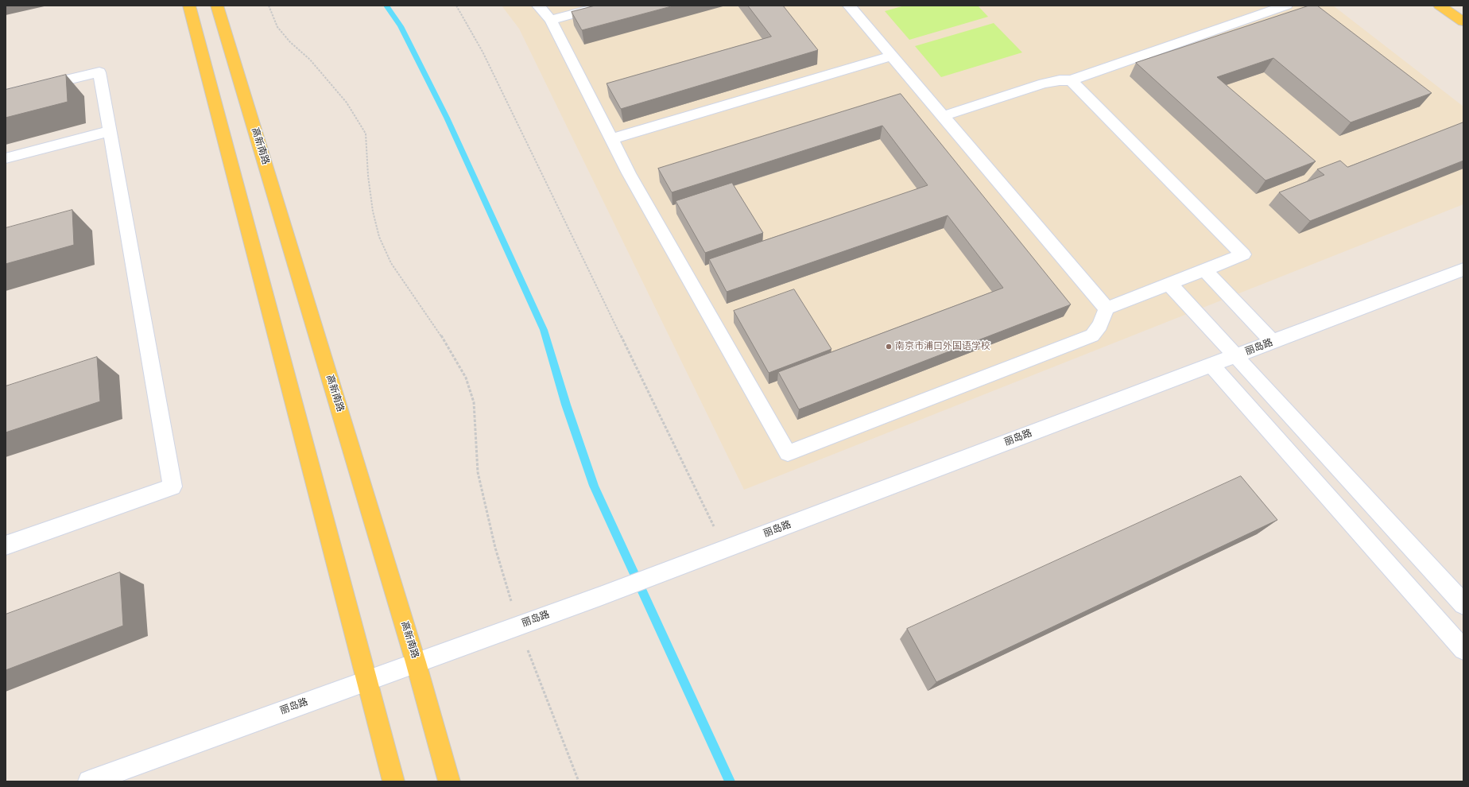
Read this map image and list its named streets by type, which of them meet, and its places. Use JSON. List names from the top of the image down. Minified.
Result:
{"streets":{"main road":["高新南路"],"street":["丽岛路"]},"crossings":[["高新南路","丽岛路"]],"places":["南京市浦口外国语学校"]}
